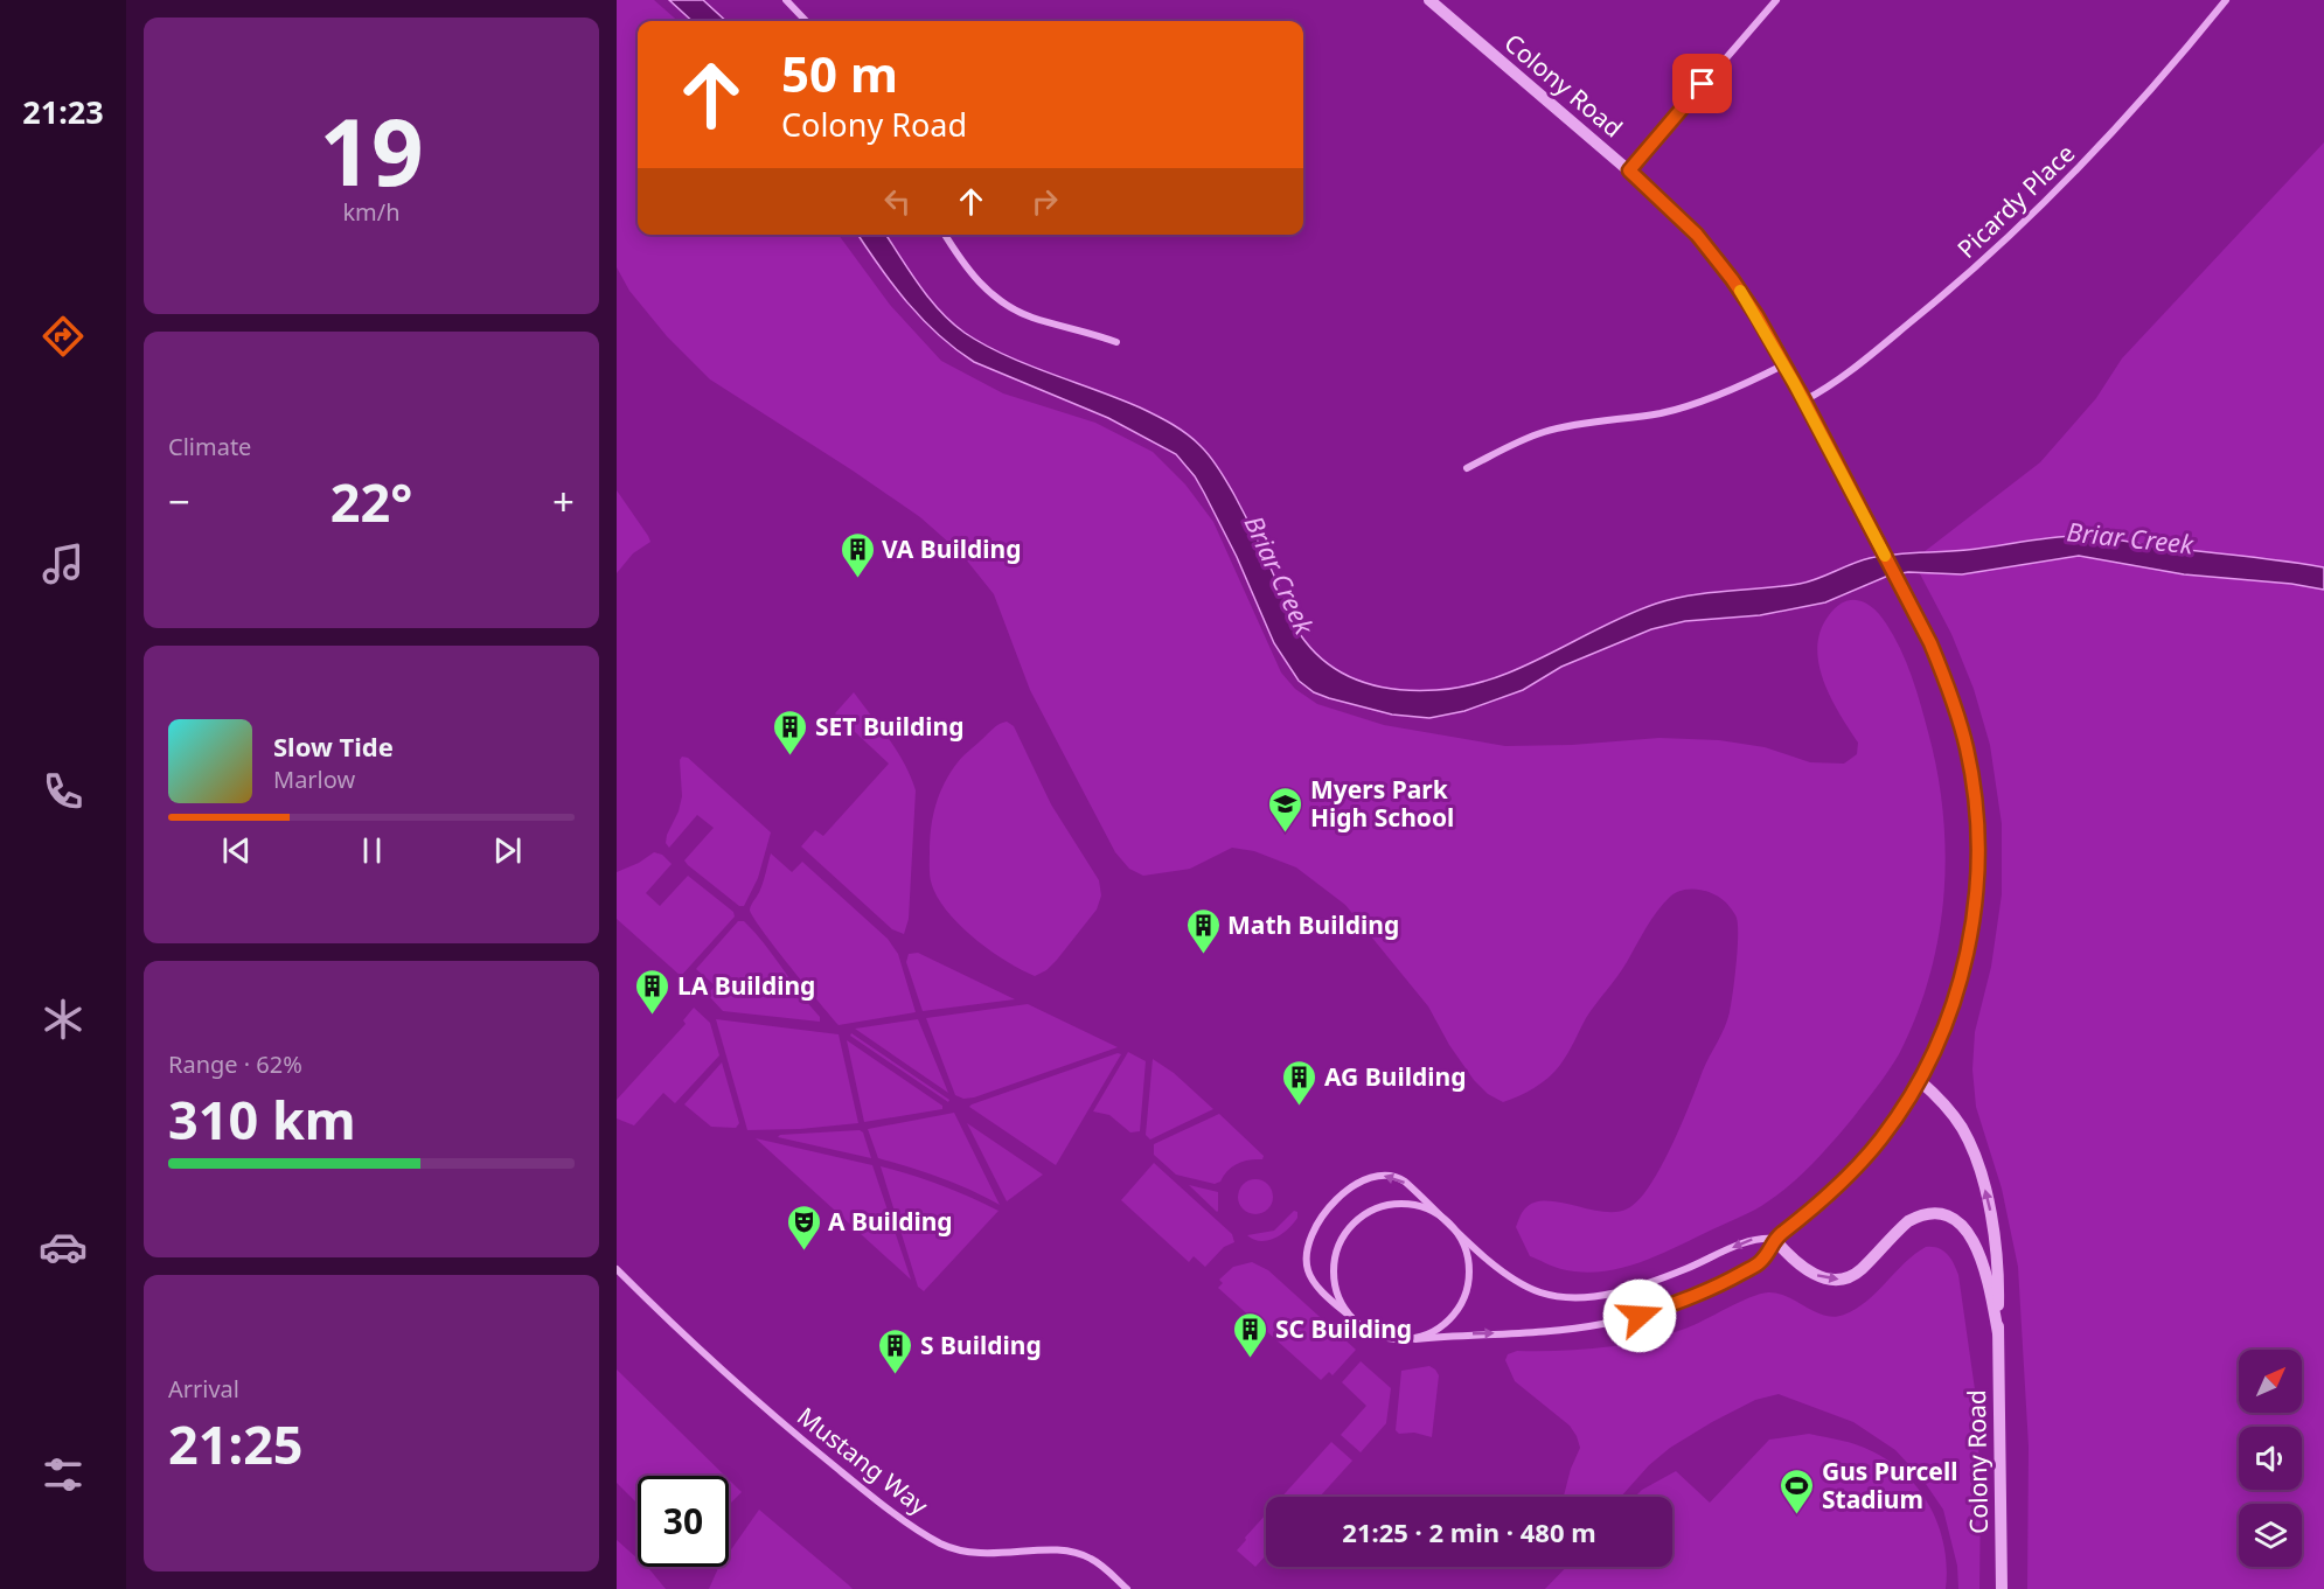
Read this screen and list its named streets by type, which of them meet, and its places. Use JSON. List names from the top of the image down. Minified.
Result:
{"streets":{"street":["Colony Road","Picardy Place","Mustang Way"]},"crossings":[["Colony Road","Picardy Place"]],"water":["Briar Creek"],"places":{"building":["VA Building","SET Building","Math Building","LA Building","AG Building","SC Building","S Building"],"school or university":["Myers Park High School"],"theatre":["A Building"],"sports":["Gus Purcell Stadium"]},"north":"top right","page":{"tabs":"21:23","tile":[["19","km/h"],"Climate",["Range · 62%","310 km"],["Arrival","21:25"]],"turn":["50 m","Colony Road"],"heat":["−","22°","+"],"song":["Slow Tide","Marlow"],"limit":"30","trip":"21:25 · 2 min · 480 m"}}
